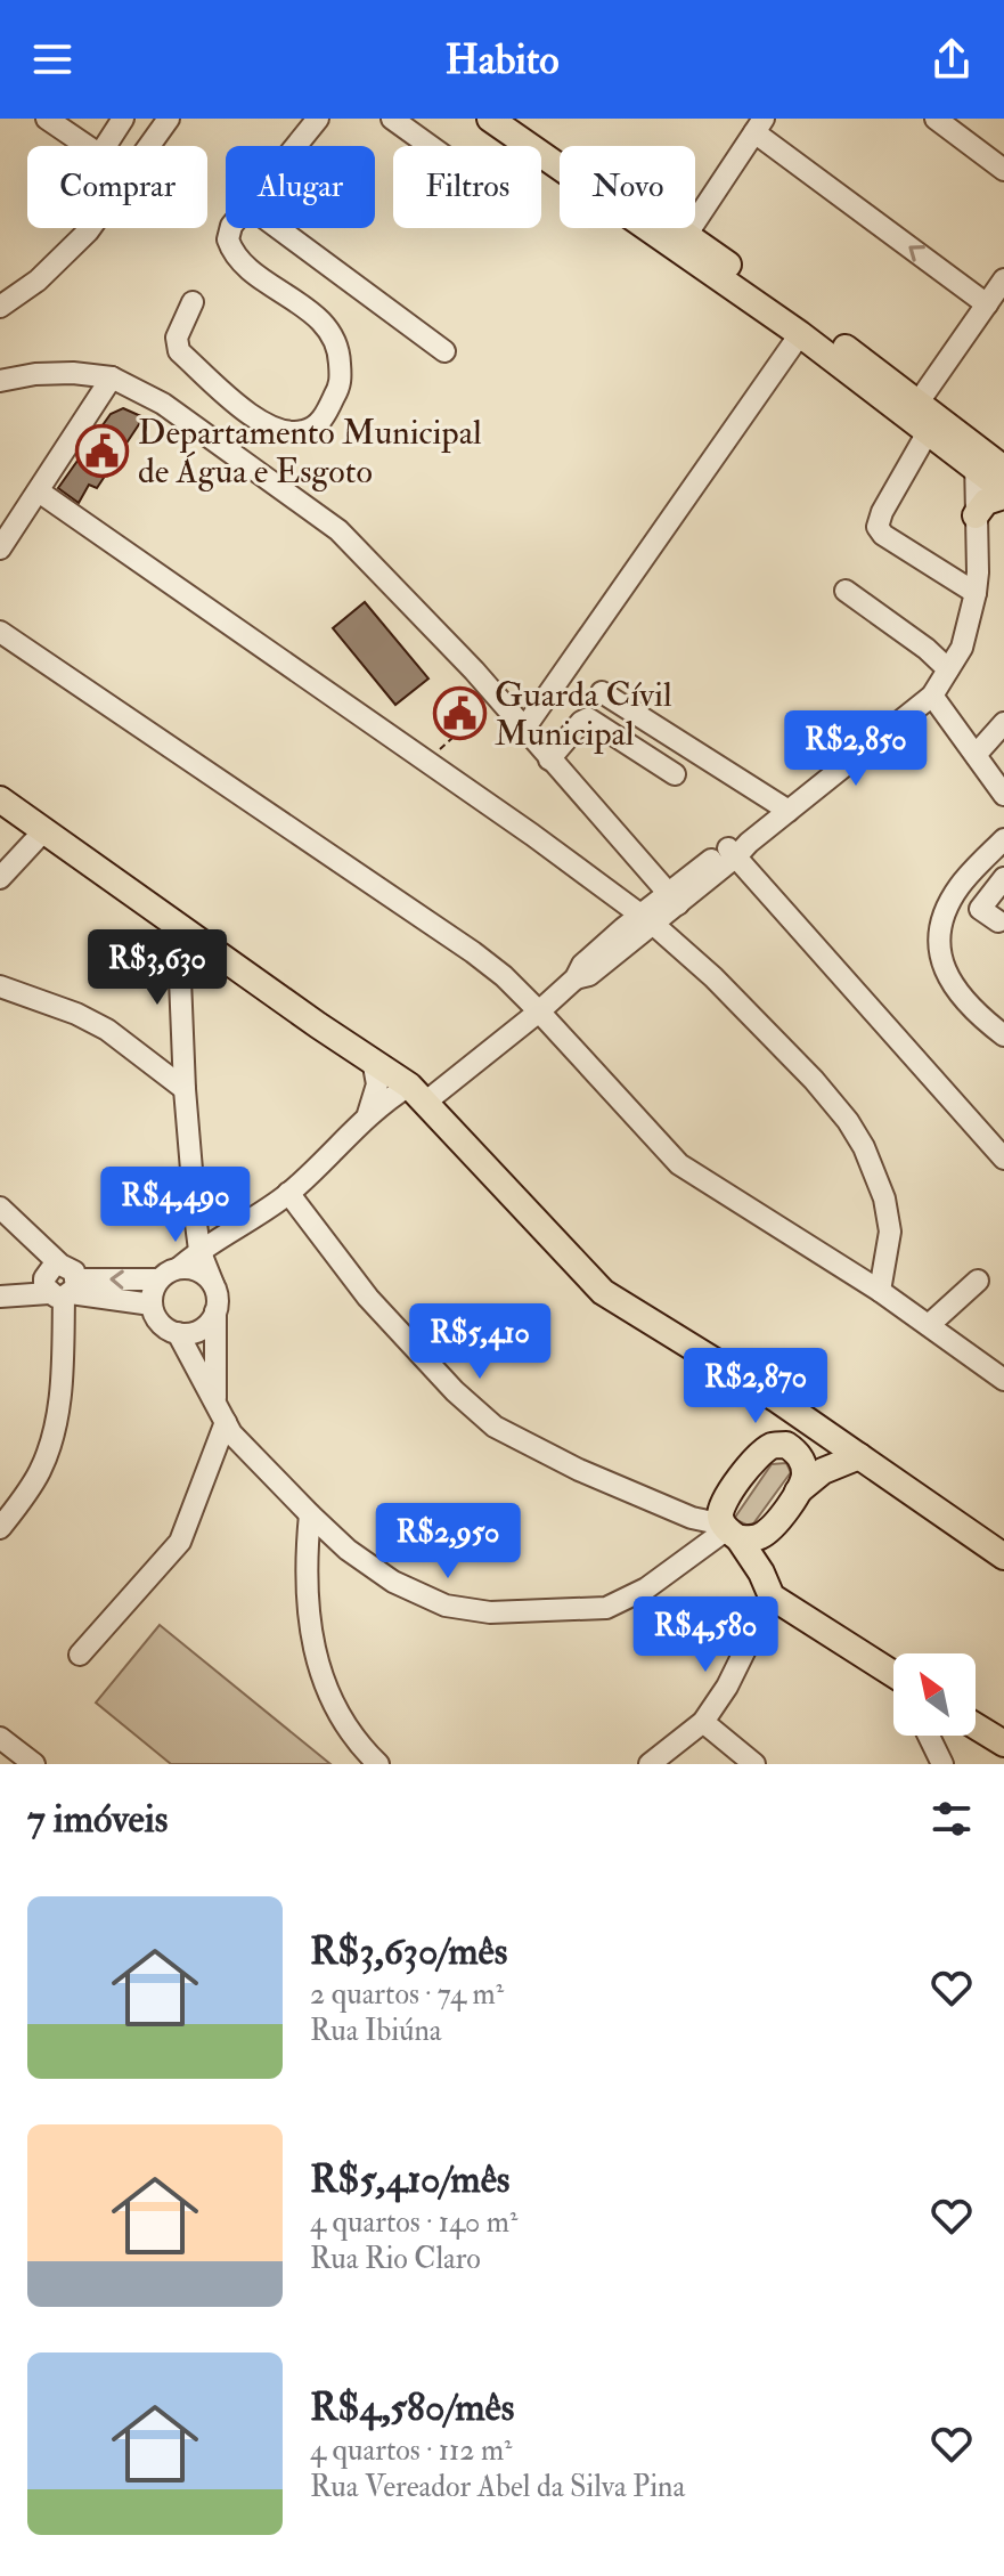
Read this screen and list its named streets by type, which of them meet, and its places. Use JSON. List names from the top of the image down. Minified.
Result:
{"places":{"public building":["Departamento Municipal de Água e Esgoto","Guarda Cívil Municipal"]},"north":"top left","page":{"header":"Habito","chip":["Comprar","Alugar","Filtros","Novo"],"price":["R$2,850","R$3,630","R$4,490","R$5,410","R$2,870","R$2,950","R$4,580"],"heading":"7 imóveis","list":[{"name":"R$3,630/mês","note":"2 quartos · 74 m² · Rua Ibiúna"},{"name":"R$5,410/mês","note":"4 quartos · 140 m² · Rua Rio Claro"},{"name":"R$4,580/mês","note":"4 quartos · 112 m² · Rua Vereador Abel da Silva Pina"}]}}
